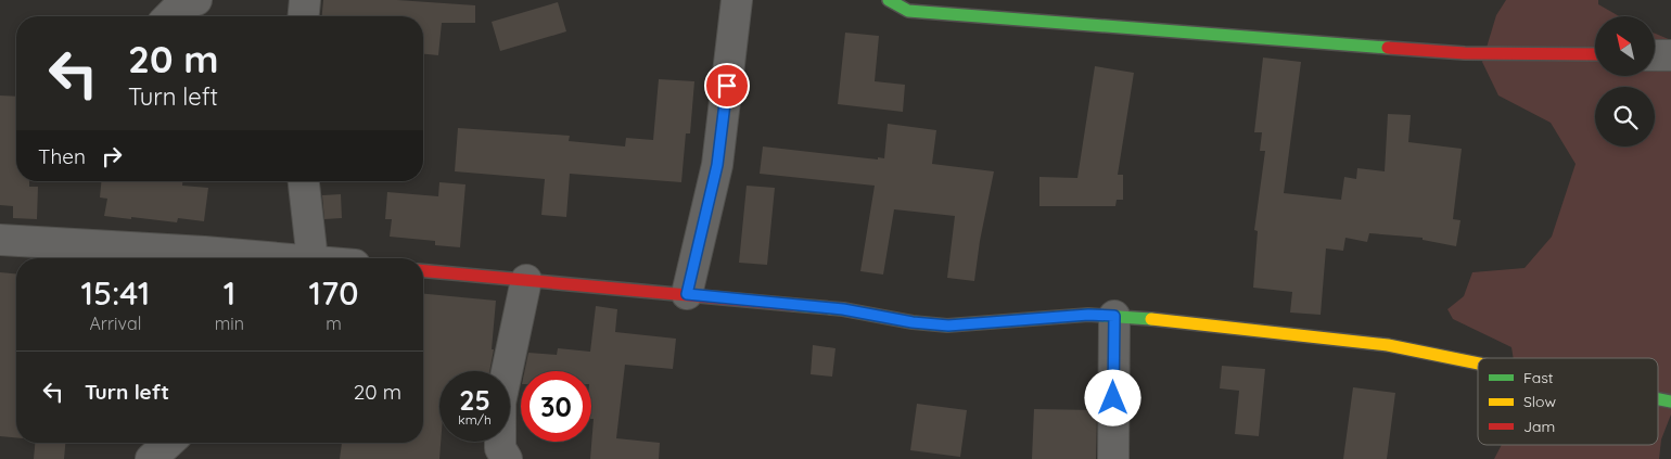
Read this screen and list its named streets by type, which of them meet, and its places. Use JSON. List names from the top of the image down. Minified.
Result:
{"legend":["Fast","Slow","Jam"],"north":"top left","page":{"turn":["20 m","Turn left"],"then":"Then","eta":["15:41","Arrival","1","min","170","m"],"list":[{"name":"Turn left","value":"20 m"}],"speed":"25 km/h","limit":"30"}}
